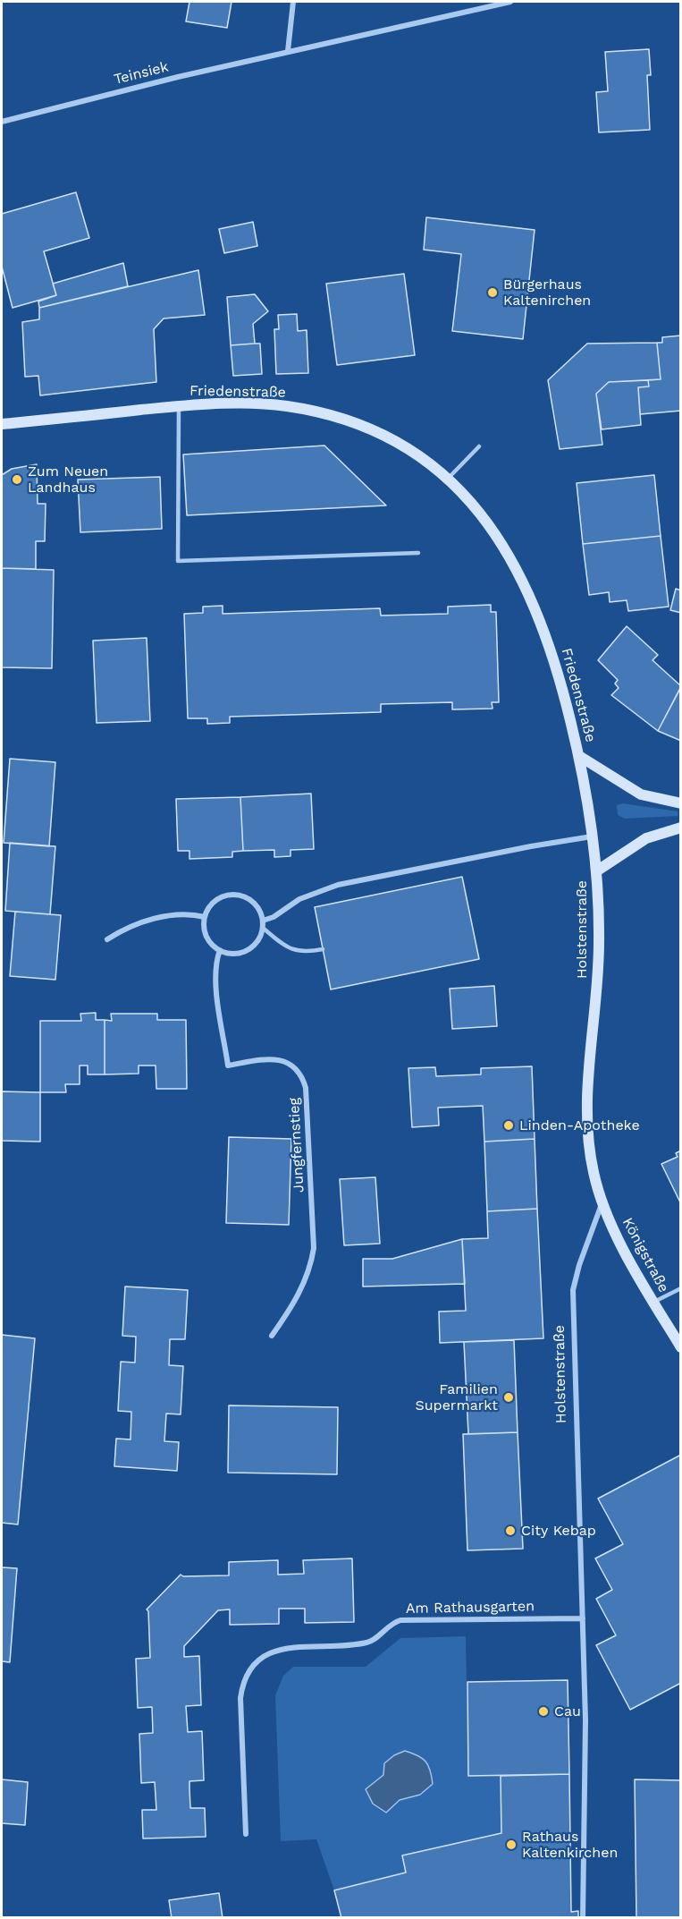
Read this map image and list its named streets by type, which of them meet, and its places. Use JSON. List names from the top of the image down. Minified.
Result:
{"streets":{"main road":["Friedenstraße","Holstenstraße","Königstraße"],"street":["Teinsiek","Jungfernstieg","Am Rathausgarten"]},"crossings":[["Friedenstraße","Holstenstraße"],["Holstenstraße","Königstraße"],["Holstenstraße","Am Rathausgarten"]],"places":["Bürgerhaus Kaltenirchen","Zum Neuen Landhaus","Linden-Apotheke","Familien Supermarkt","City Kebap","Cau","Rathaus Kaltenkirchen"]}
